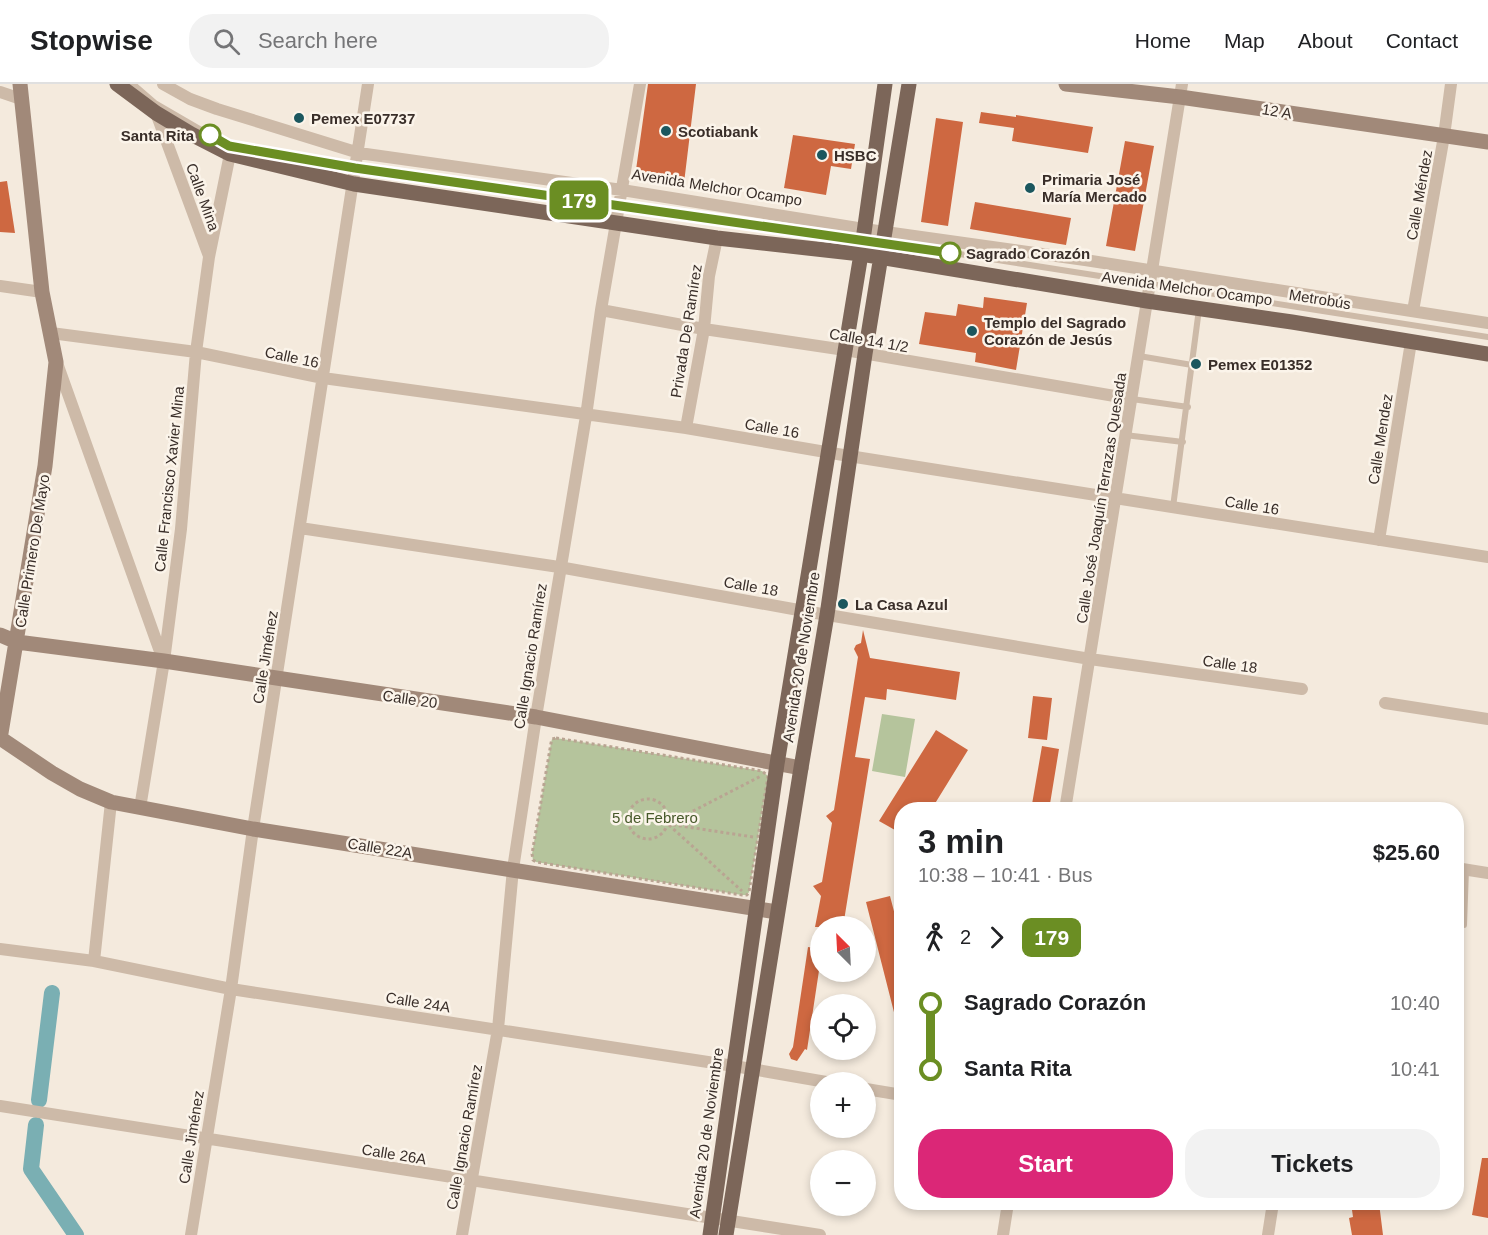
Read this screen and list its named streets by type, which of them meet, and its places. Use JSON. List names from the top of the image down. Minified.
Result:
{"streets":{"main road":["12 A","Avenida Melchor Ocampo","Calle Primero De Mayo","Avenida 20 de Noviembre","Calle 20","Calle 22A"],"street":["Calle Méndez","Calle Mina","Privada De Ramírez","Calle 14 1/2","Calle 16","Calle Mendez","Calle Francisco Xavier Mina","Calle José Joaquín Terrazas Quesada","Calle 18","Calle Ignacio Ramírez","Calle Jiménez","Calle 24A","Calle 26A"],"lane":["Metrobús"]},"crossings":[["12 A","Calle Méndez"],["12 A","Calle José Joaquín Terrazas Quesada"],["Avenida Melchor Ocampo","Calle Méndez"],["Avenida Melchor Ocampo","Calle Mina"],["Avenida Melchor Ocampo","Metrobús"],["Avenida Melchor Ocampo","Privada De Ramírez"],["Avenida Melchor Ocampo","Calle Mendez"],["Avenida Melchor Ocampo","Calle Francisco Xavier Mina"],["Avenida Melchor Ocampo","Calle José Joaquín Terrazas Quesada"],["Avenida Melchor Ocampo","Calle Ignacio Ramírez"],["Avenida Melchor Ocampo","Calle Jiménez"],["Avenida Melchor Ocampo","Avenida 20 de Noviembre"],["Calle Mina","Calle Francisco Xavier Mina"],["Metrobús","Calle José Joaquín Terrazas Quesada"],["Metrobús","Avenida 20 de Noviembre"],["Privada De Ramírez","Calle 14 1/2"],["Privada De Ramírez","Calle 16"],["Calle 14 1/2","Calle José Joaquín Terrazas Quesada"],["Calle 14 1/2","Calle Ignacio Ramírez"],["Calle 14 1/2","Avenida 20 de Noviembre"],["Calle 16","Calle Mendez"],["Calle 16","Calle Francisco Xavier Mina"],["Calle 16","Calle José Joaquín Terrazas Quesada"],["Calle 16","Calle Primero De Mayo"],["Calle 16","Calle Ignacio Ramírez"],["Calle 16","Calle Jiménez"],["Calle 16","Avenida 20 de Noviembre"],["Calle Francisco Xavier Mina","Calle Primero De Mayo"],["Calle Francisco Xavier Mina","Calle 20"],["Calle Francisco Xavier Mina","Calle 22A"],["Calle José Joaquín Terrazas Quesada","Calle 18"],["Calle Primero De Mayo","Calle 20"],["Calle Primero De Mayo","Calle 22A"],["Calle 18","Calle Ignacio Ramírez"],["Calle 18","Calle Jiménez"],["Calle 18","Avenida 20 de Noviembre"],["Calle Ignacio Ramírez","Calle 20"],["Calle Ignacio Ramírez","Calle 22A"],["Calle Ignacio Ramírez","Calle 24A"],["Calle Ignacio Ramírez","Calle 26A"],["Calle Jiménez","Calle 20"],["Calle Jiménez","Calle 22A"],["Calle Jiménez","Calle 24A"],["Calle Jiménez","Calle 26A"],["Avenida 20 de Noviembre","Calle 20"],["Avenida 20 de Noviembre","Calle 22A"],["Avenida 20 de Noviembre","Calle 24A"],["Avenida 20 de Noviembre","Calle 26A"]],"parks":["5 de Febrero"],"places":["Pemex E07737","Scotiabank","Santa Rita","HSBC","Primaria José María Mercado","Sagrado Corazón","Templo del Sagrado Corazón de Jesús","Pemex E01352","La Casa Azul"],"lines":["bus line 179"],"north":"top left","page":{"header":"Stopwise","search":"Search here","nav":["Home","Map","About","Contact"],"on_map":"179","heading":["3 min","10:38 – 10:41 · Bus","$25.60"],"legs":["2","179"],"map_buttons":["+","−"],"list":[{"name":"Sagrado Corazón","value":"10:40"},{"name":"Santa Rita","value":"10:41"}],"buttons":["Start","Tickets"]}}
